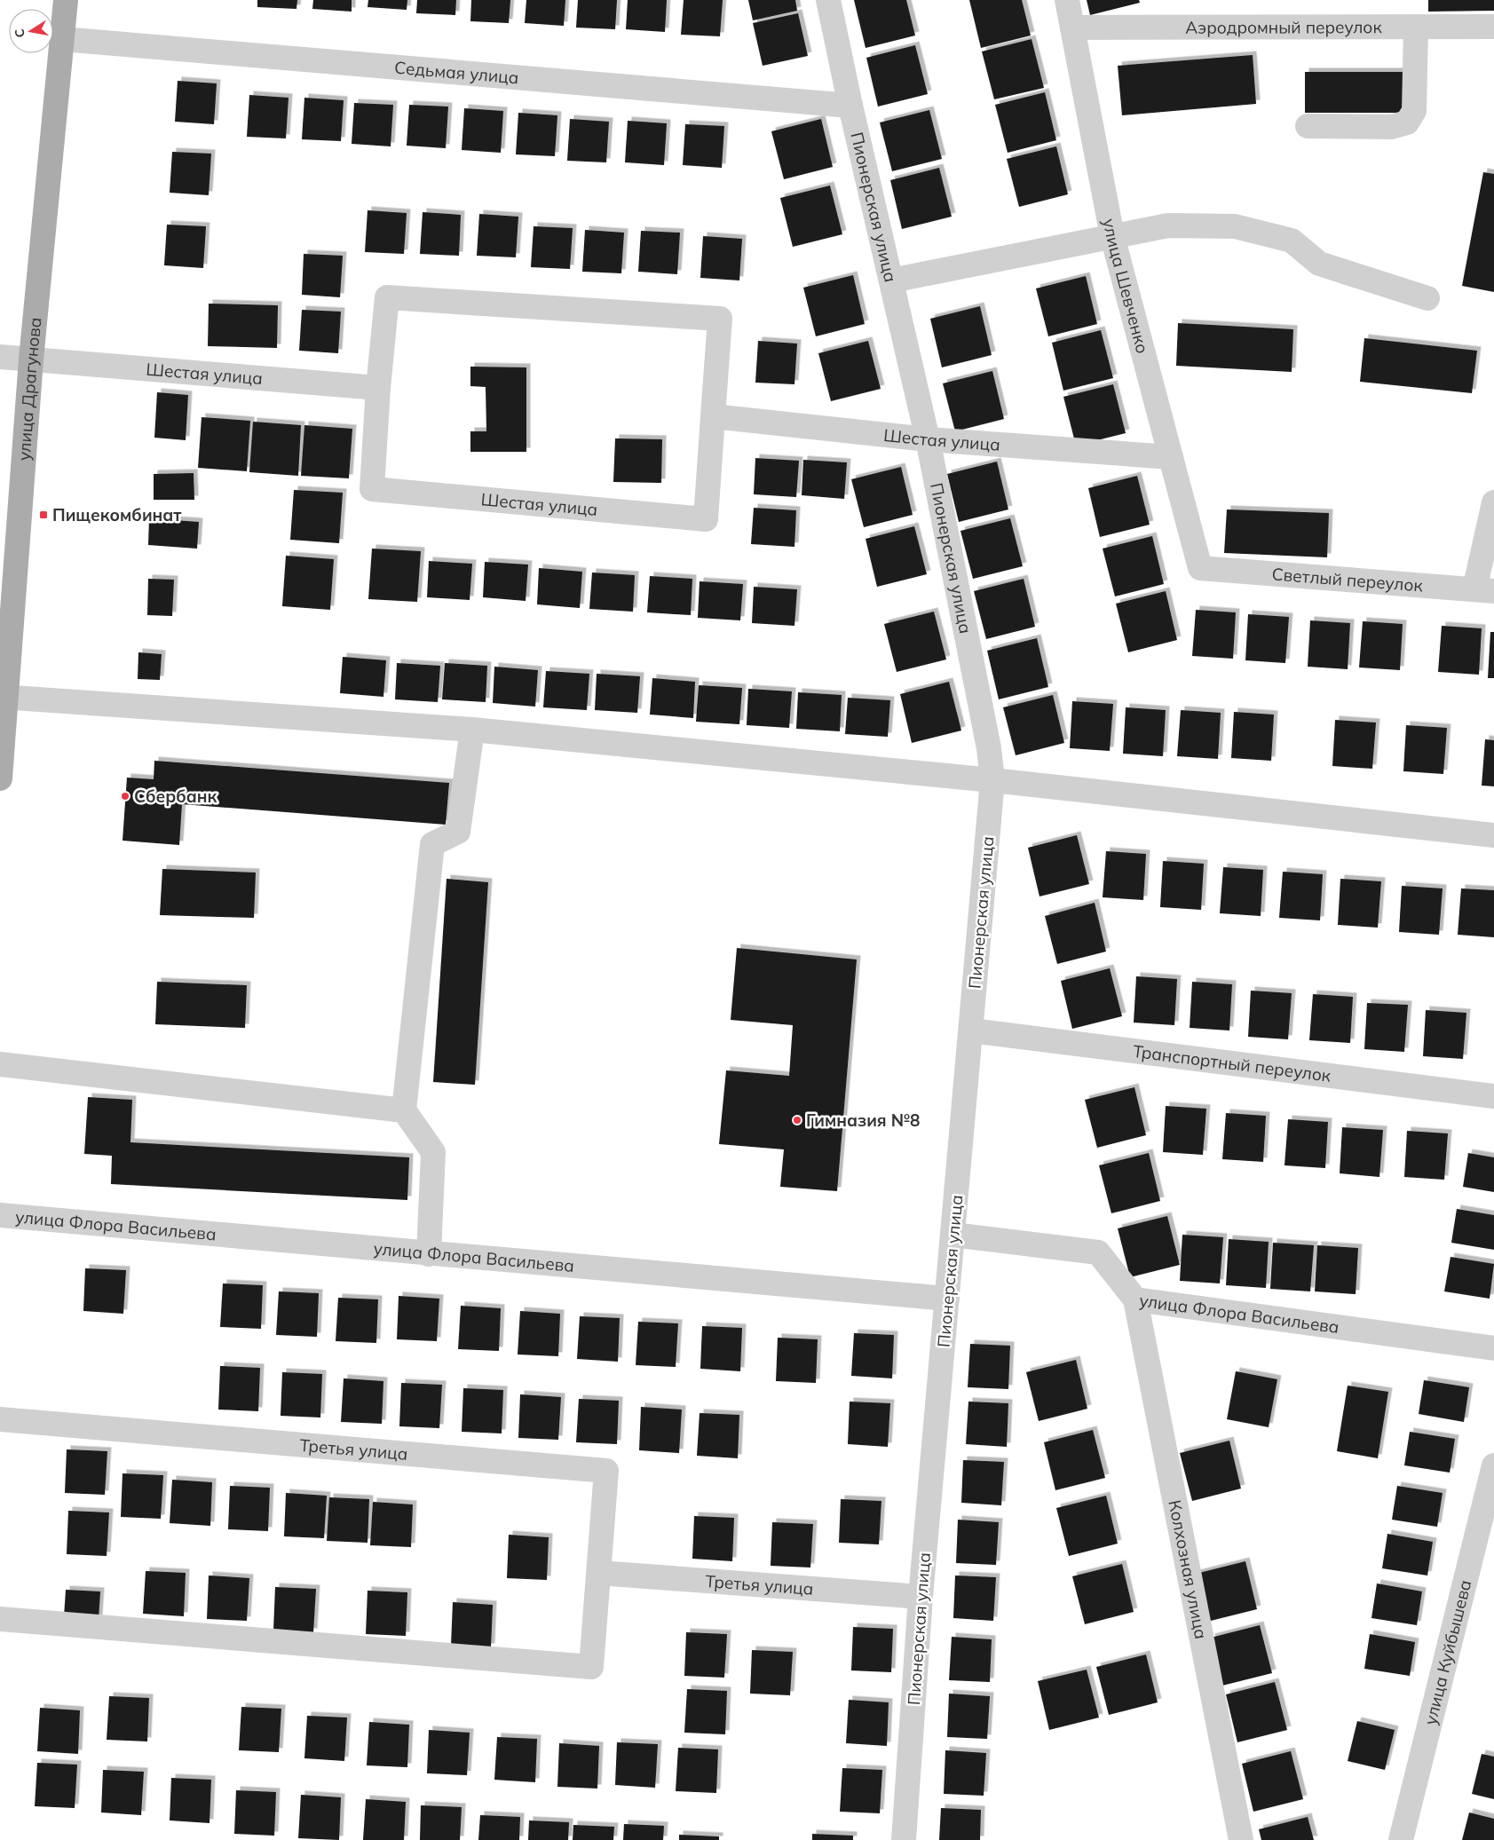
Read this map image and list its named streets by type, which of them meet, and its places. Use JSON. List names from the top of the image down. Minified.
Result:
{"streets":{"main road":["улица Драгунова"],"street":["Аэродромный переулок","Седьмая улица","Пионерская улица","улица Шевченко","Шестая улица","Светлый переулок","Транспортный переулок","улица Флора Васильева","Третья улица","Колхозная улица","улица Куйбышева"]},"crossings":[["Аэродромный переулок","улица Шевченко"],["Седьмая улица","Пионерская улица"],["Седьмая улица","улица Драгунова"],["Пионерская улица","Шестая улица"],["Пионерская улица","Транспортный переулок"],["Пионерская улица","улица Флора Васильева"],["Пионерская улица","Третья улица"],["улица Шевченко","Шестая улица"],["улица Шевченко","Светлый переулок"],["Шестая улица","улица Драгунова"],["улица Флора Васильева","Колхозная улица"]],"places":{"transit":["Пищекомбинат"],"other":["Сбербанк","Гимназия №8"]},"north":"left"}
